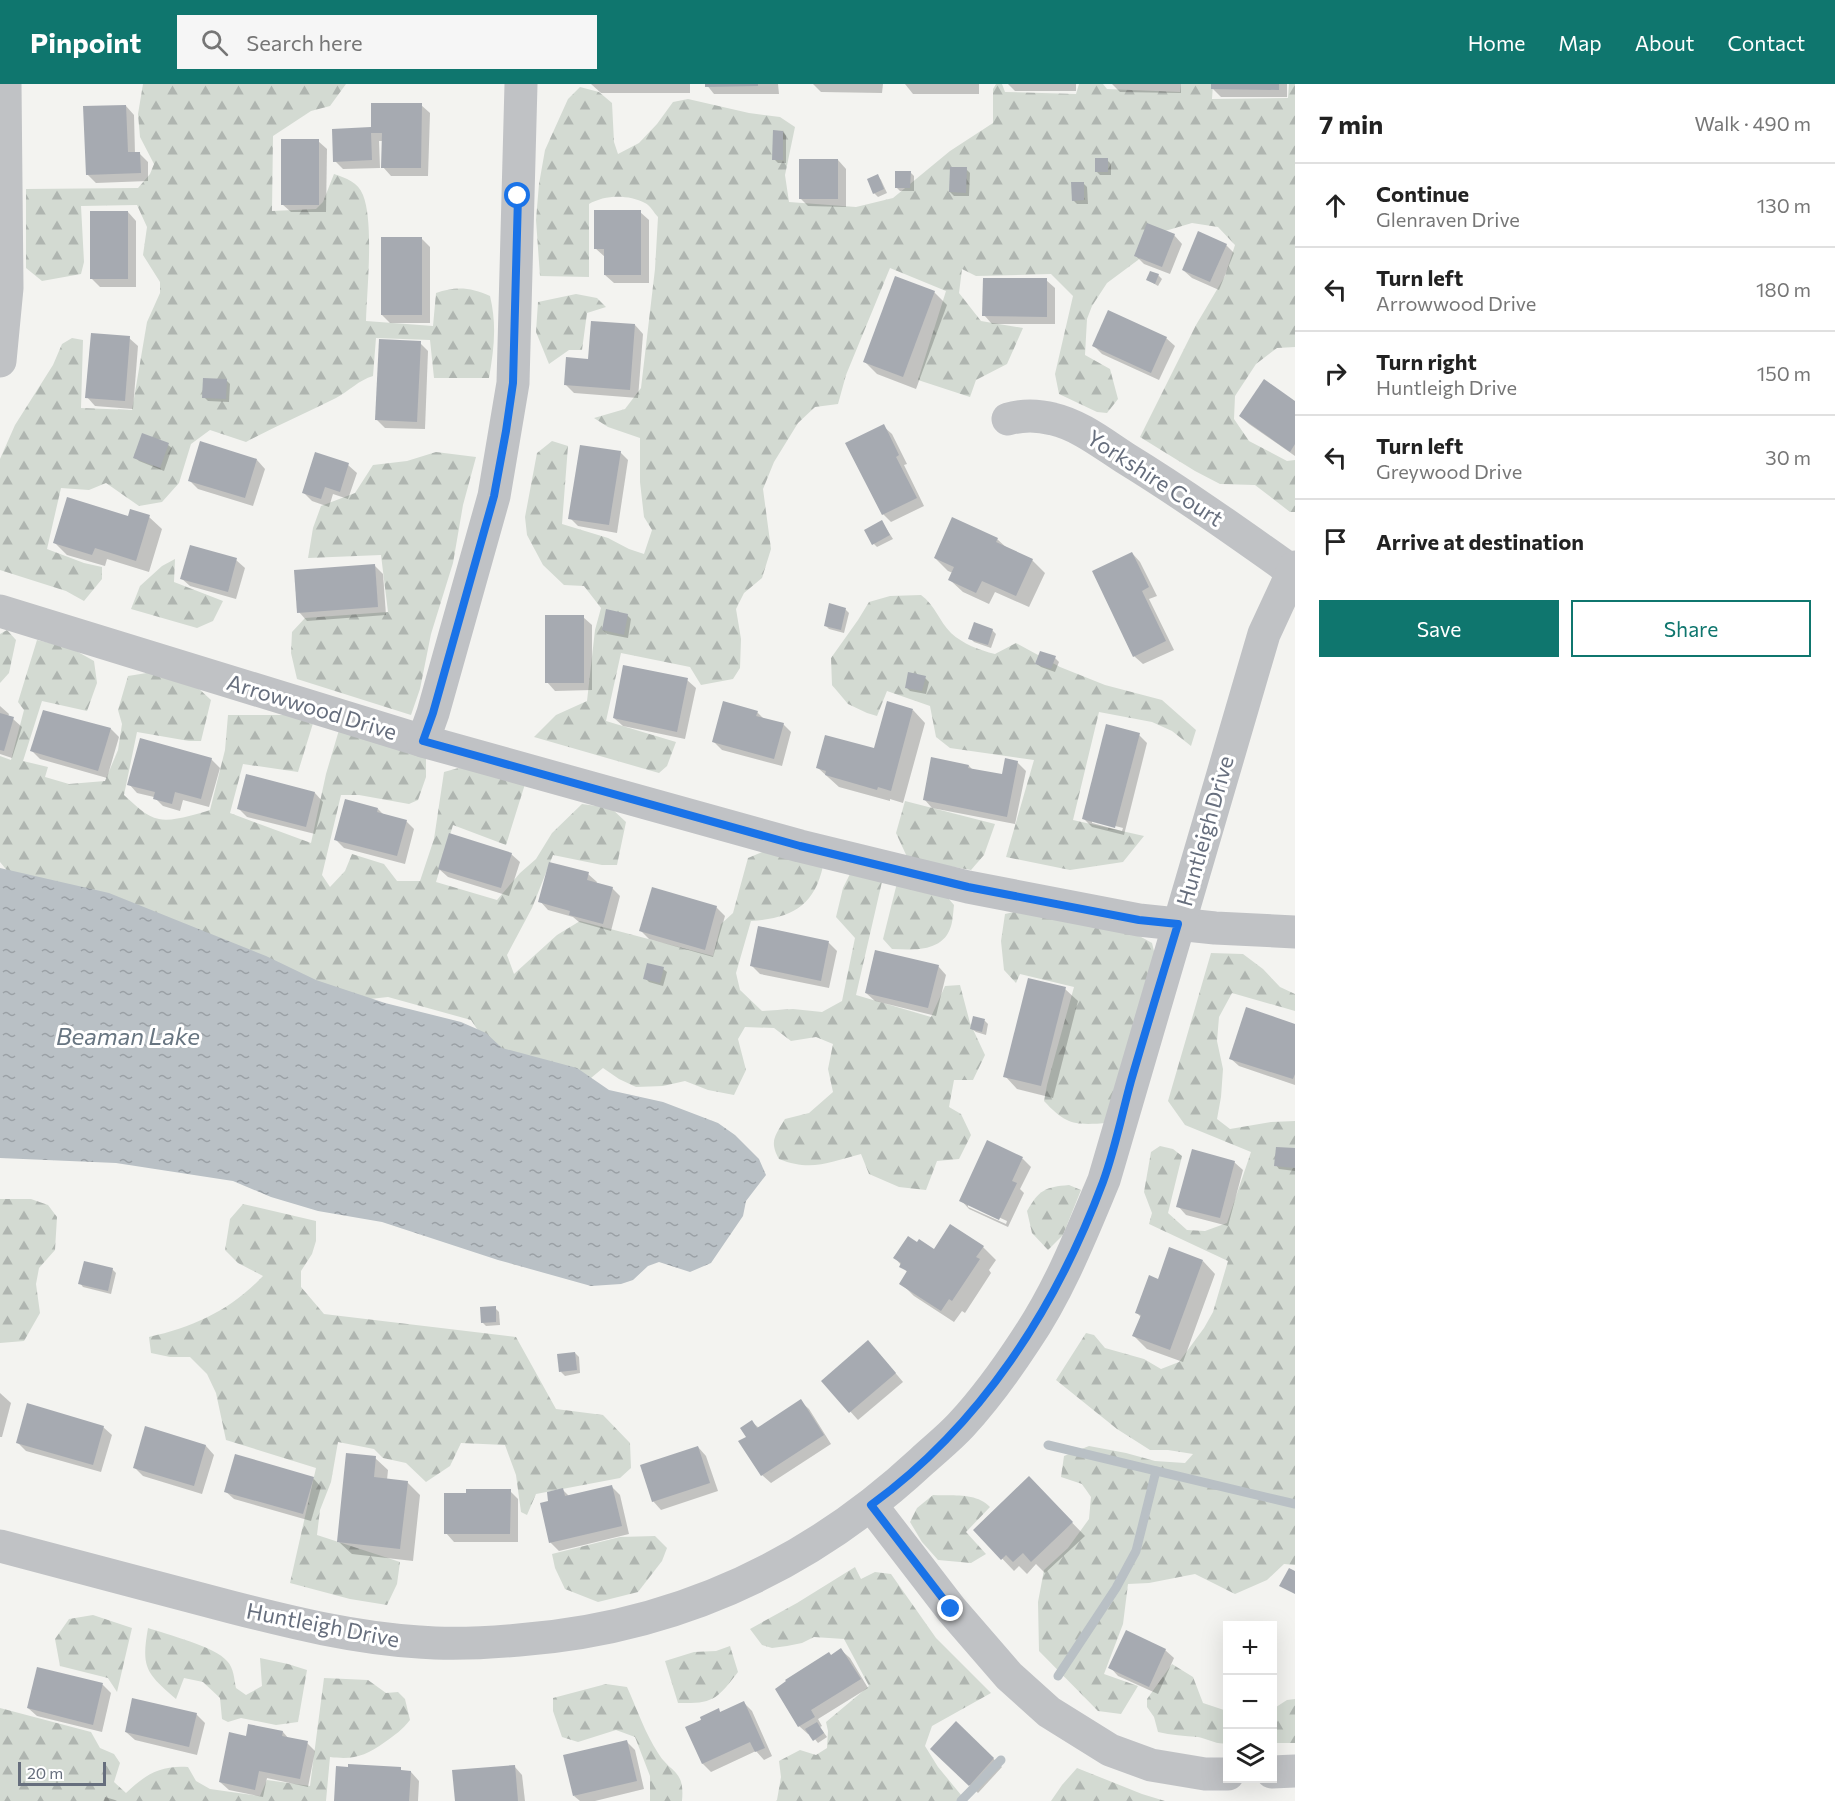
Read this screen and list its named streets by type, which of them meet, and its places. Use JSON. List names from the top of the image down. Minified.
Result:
{"streets":{"street":["Yorkshire Court","Arrowwood Drive","Huntleigh Drive"]},"crossings":[["Yorkshire Court","Huntleigh Drive"],["Arrowwood Drive","Huntleigh Drive"]],"water":["Beaman Lake"],"scale_bar":"20 m","page":{"header":"Pinpoint","search":"Search here","nav":["Home","Map","About","Contact"],"heading":["7 min","Walk · 490 m"],"list":[["Continue","Glenraven Drive","130 m"],["Turn left","Arrowwood Drive","180 m"],["Turn right","Huntleigh Drive","150 m"],["Turn left","Greywood Drive","30 m"],"Arrive at destination"],"buttons":["Save","Share"],"map_buttons":["+","−"],"scale":"20 m"}}
